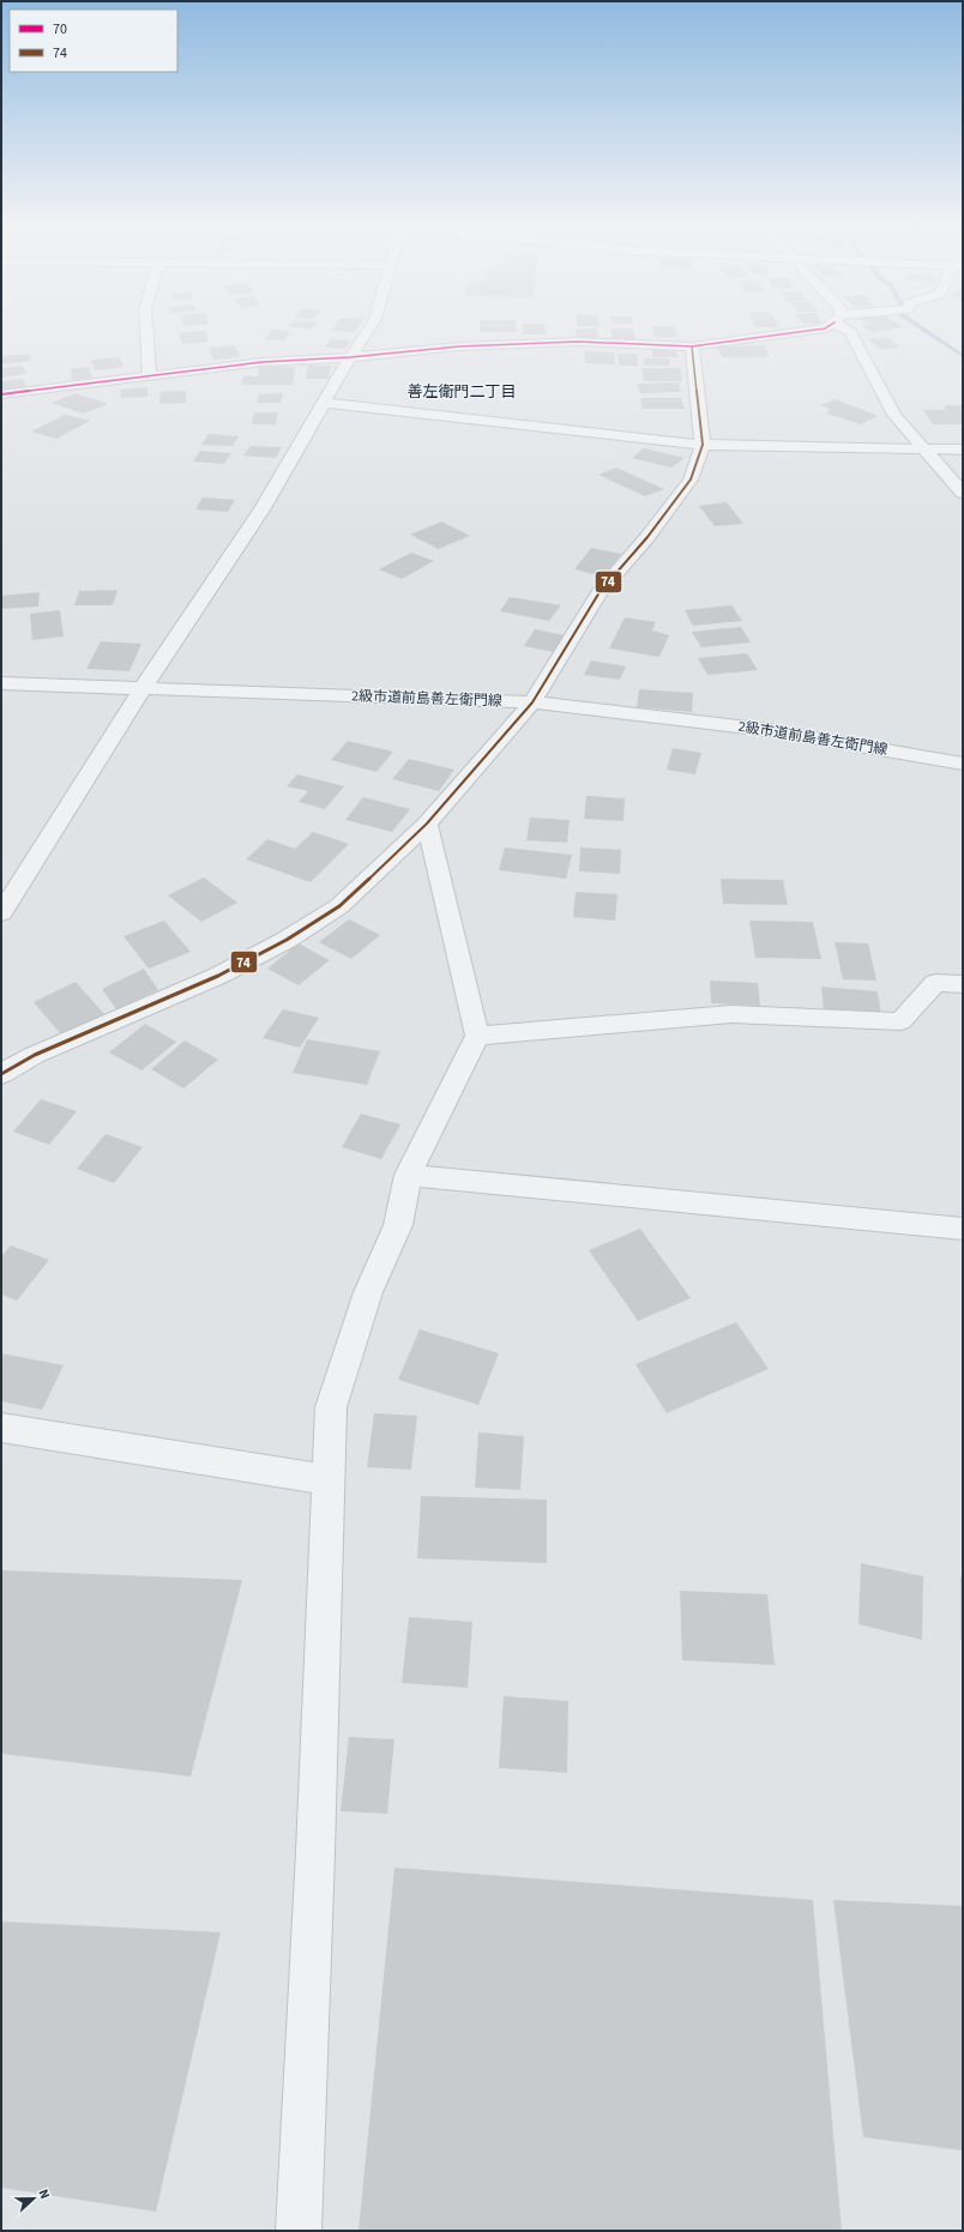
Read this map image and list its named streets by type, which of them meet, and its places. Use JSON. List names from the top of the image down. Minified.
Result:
{"streets":{"street":["2級市道前島善左衛門線"]},"districts":["善左衛門二丁目"],"lines":["transit line 70","transit line 74"],"legend":["70","74"],"north":"right"}
